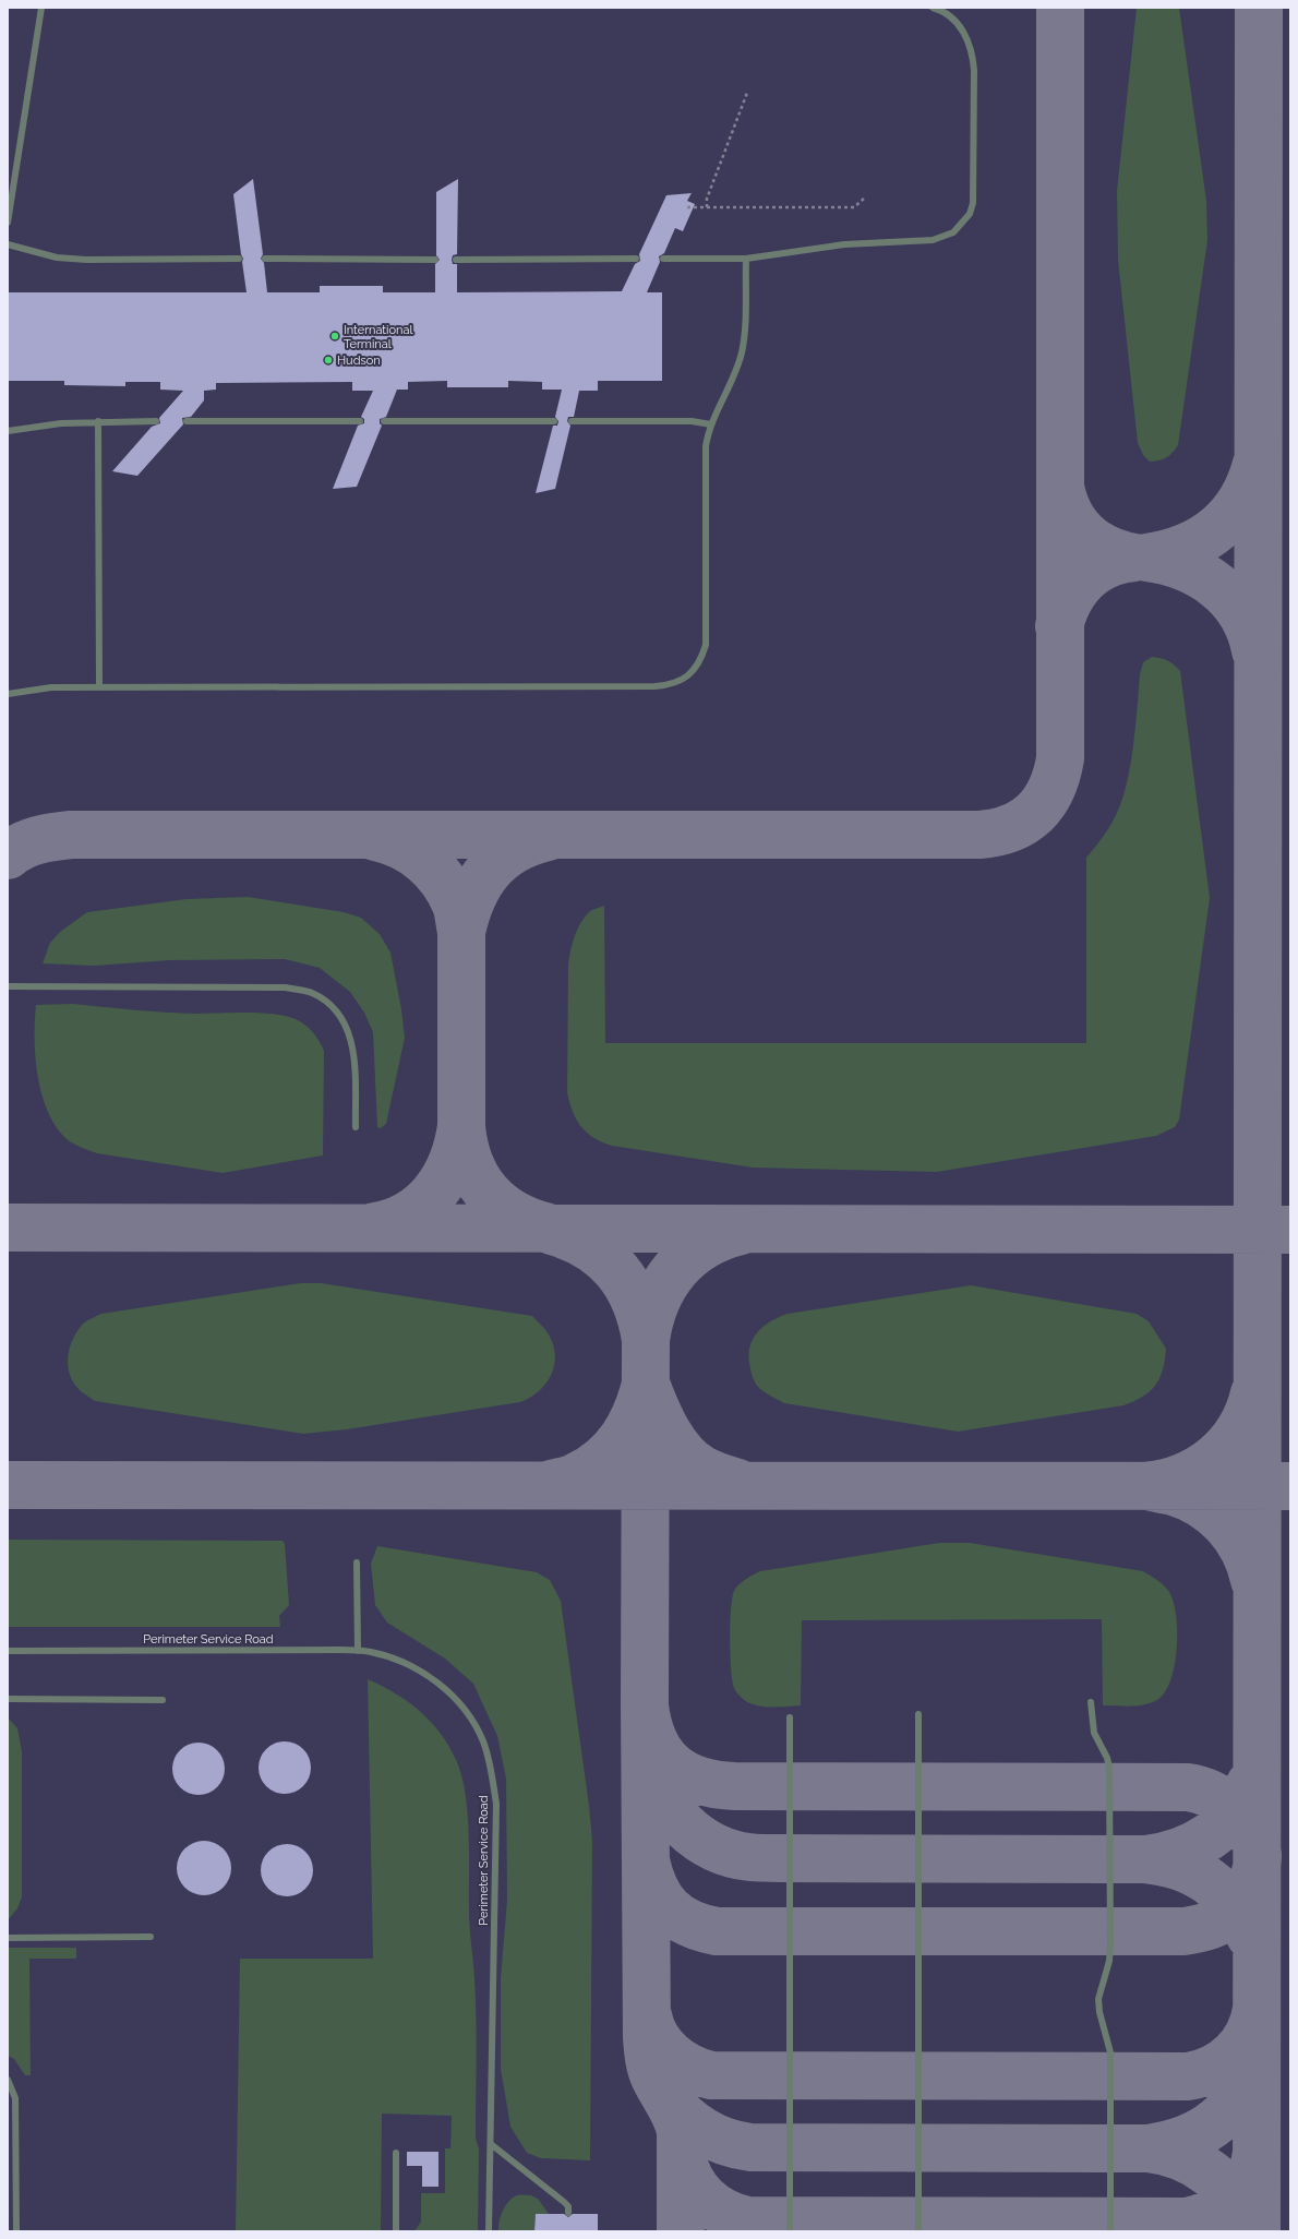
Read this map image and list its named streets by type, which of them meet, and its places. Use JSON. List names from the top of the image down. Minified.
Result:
{"streets":{"lane":["Perimeter Service Road"]},"places":["International Terminal","Hudson"]}
